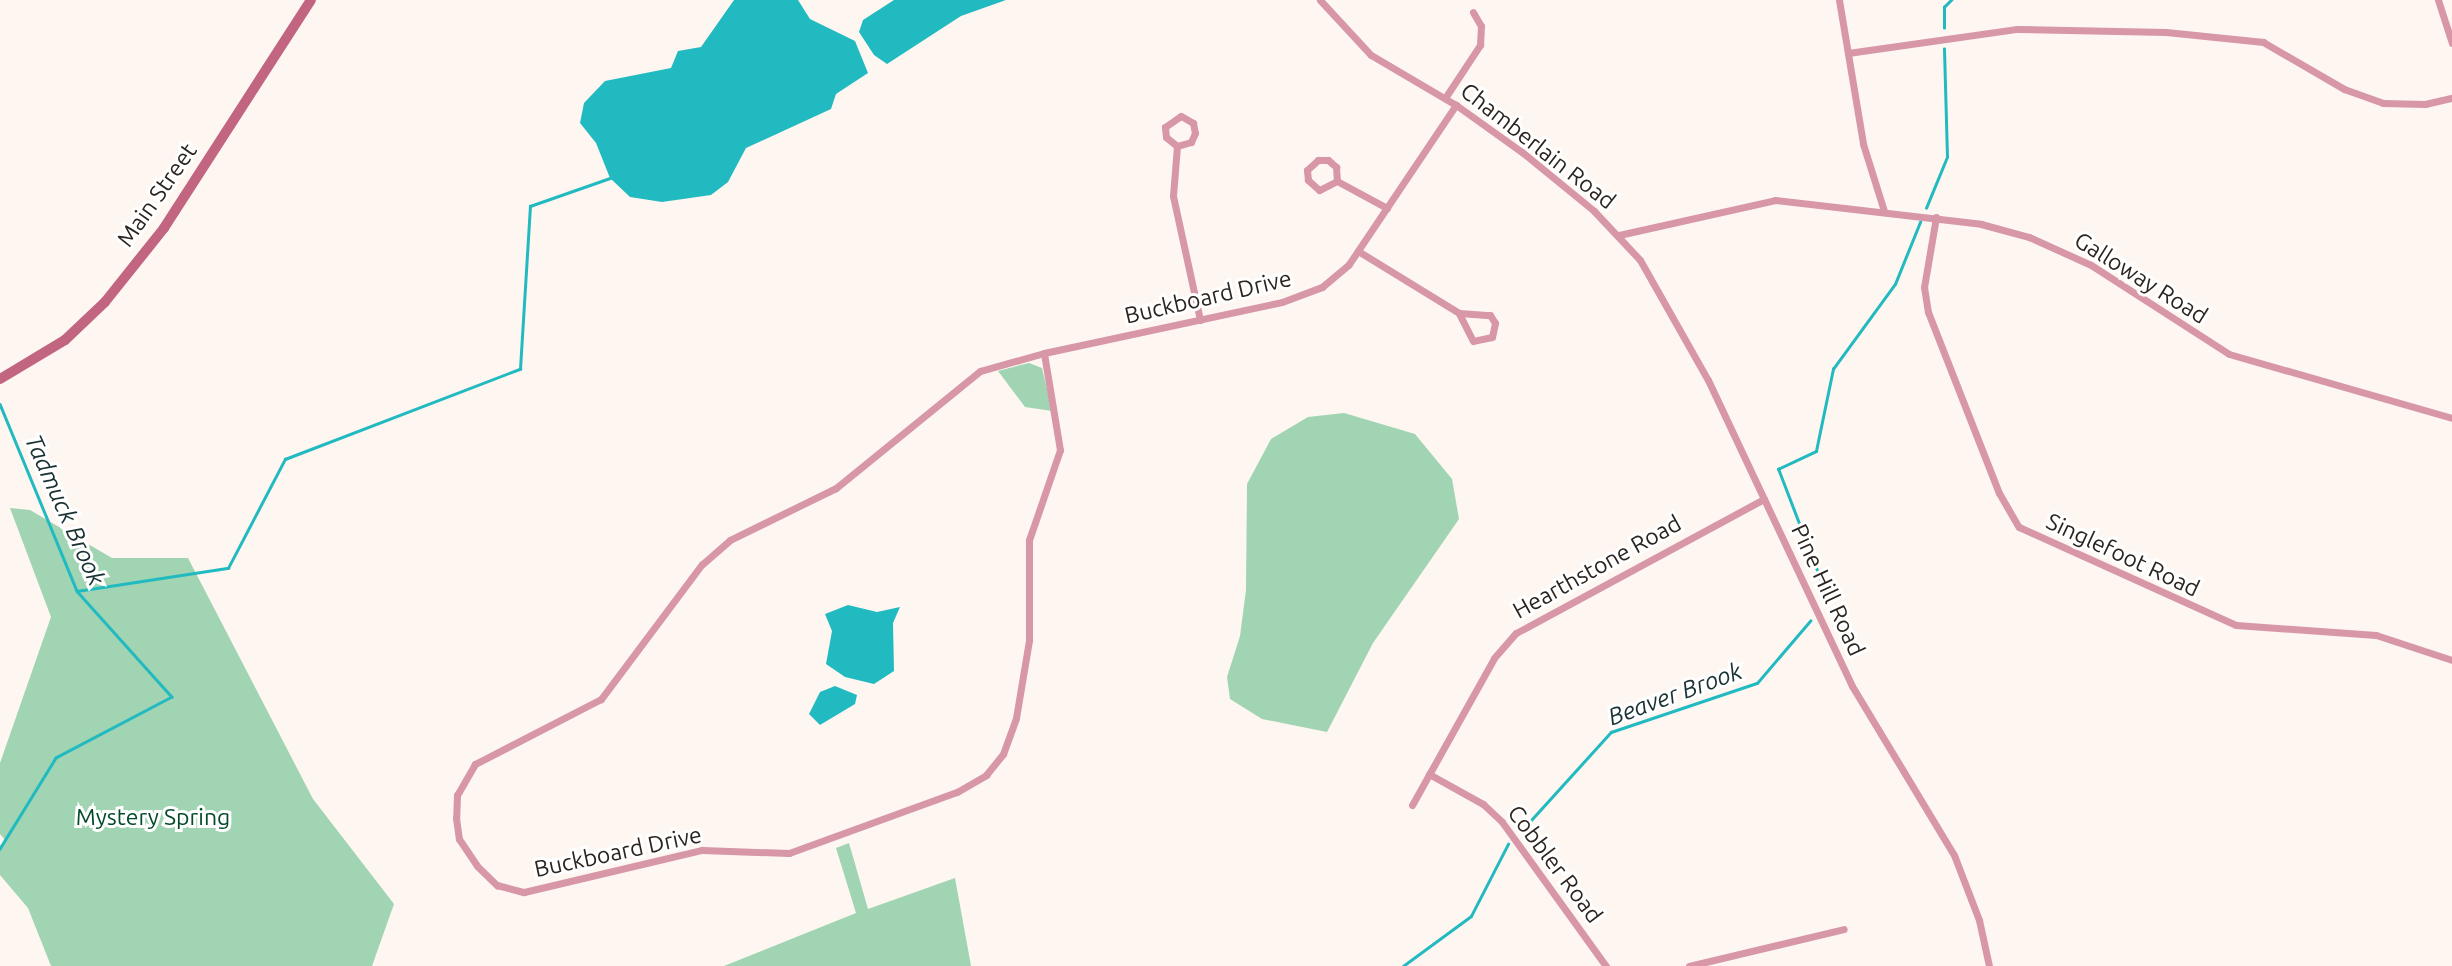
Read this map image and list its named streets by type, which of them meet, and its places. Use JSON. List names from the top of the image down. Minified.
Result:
{"streets":{"main road":["Main Street"],"street":["Chamberlain Road","Galloway Road","Buckboard Drive","Singlefoot Road","Hearthstone Road","Pine Hill Road","Cobbler Road"]},"crossings":[["Chamberlain Road","Galloway Road"],["Chamberlain Road","Buckboard Drive"],["Chamberlain Road","Pine Hill Road"],["Galloway Road","Singlefoot Road"],["Hearthstone Road","Pine Hill Road"],["Hearthstone Road","Cobbler Road"]],"water":["Tadmuck Brook","Beaver Brook"],"parks":["Mystery Spring"]}
